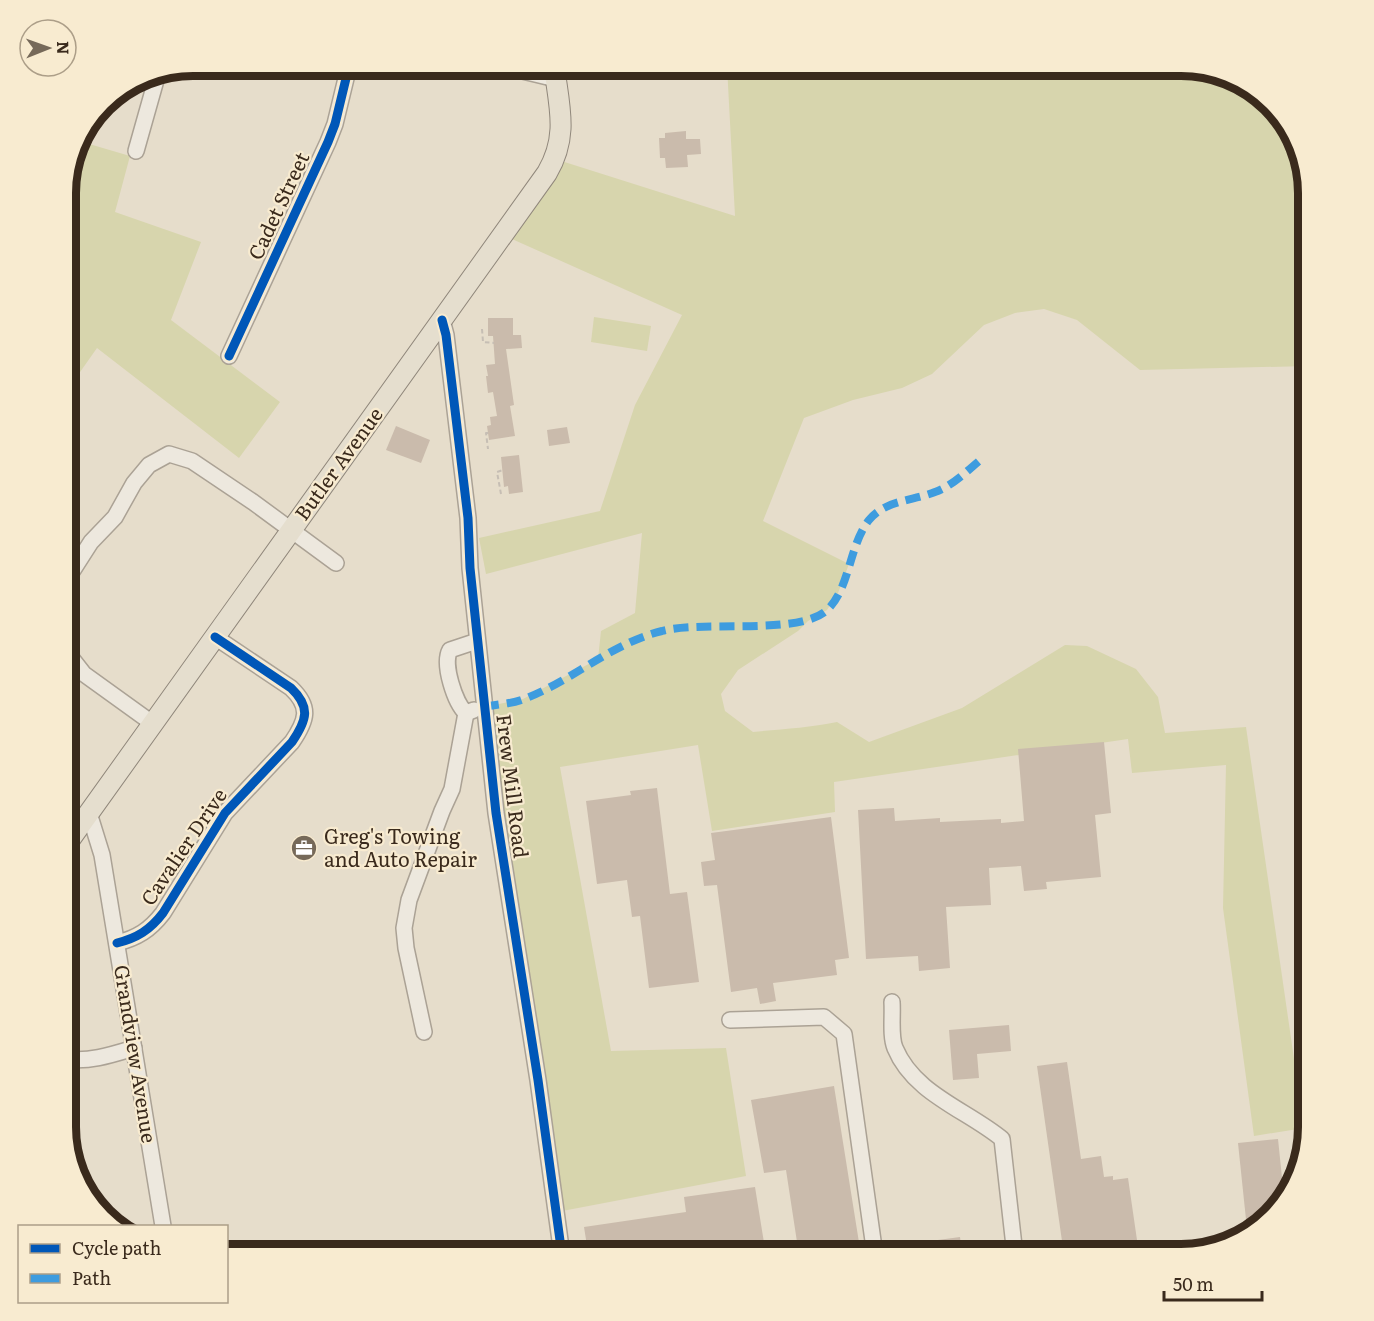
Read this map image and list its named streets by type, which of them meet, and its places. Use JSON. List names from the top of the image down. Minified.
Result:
{"streets":{"main road":["Butler Avenue"],"street":["Cadet Street","Frew Mill Road","Cavalier Drive","Grandview Avenue"]},"crossings":[["Butler Avenue","Frew Mill Road"],["Butler Avenue","Cavalier Drive"],["Butler Avenue","Grandview Avenue"],["Cavalier Drive","Grandview Avenue"]],"places":{"office":["Greg's Towing and Auto Repair"]},"legend":["Cycle path","Path"],"scale_bar":"50 m","north":"right"}
